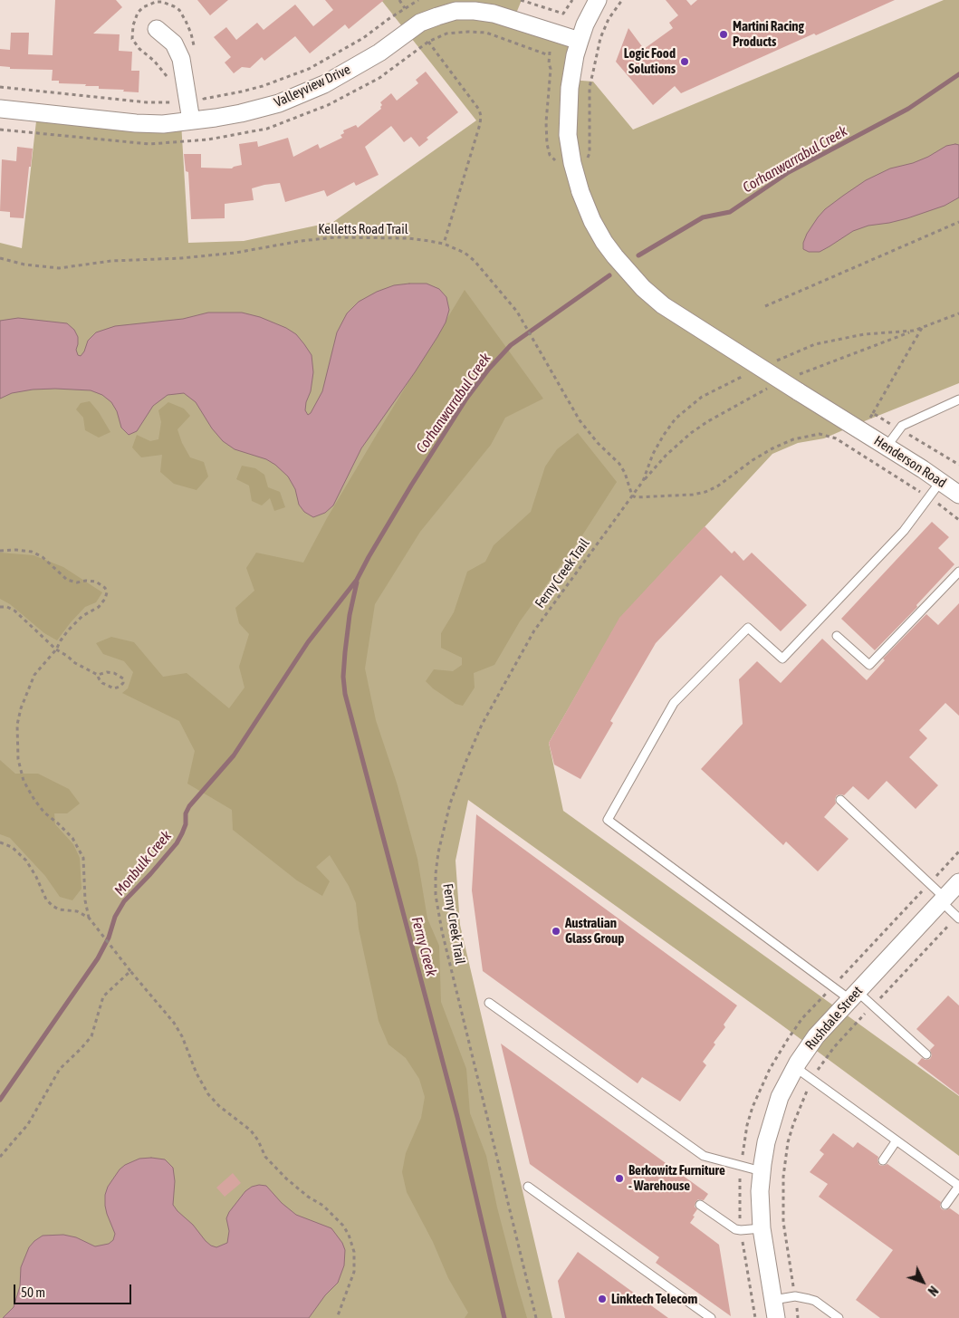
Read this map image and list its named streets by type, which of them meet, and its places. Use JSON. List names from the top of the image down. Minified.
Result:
{"streets":{"street":["Valleyview Drive","Henderson Road","Rushdale Street"],"path":["Kelletts Road Trail","Ferny Creek Trail"]},"crossings":[["Valleyview Drive","Henderson Road"],["Kelletts Road Trail","Ferny Creek Trail"]],"water":["Corhanwarrabul Creek","Monbulk Creek","Ferny Creek"],"places":["Martini Racing Products","Logic Food Solutions","Australian Glass Group","Berkowitz Furniture - Warehouse","Linktech Telecom"],"scale_bar":"50 m","north":"bottom right"}
